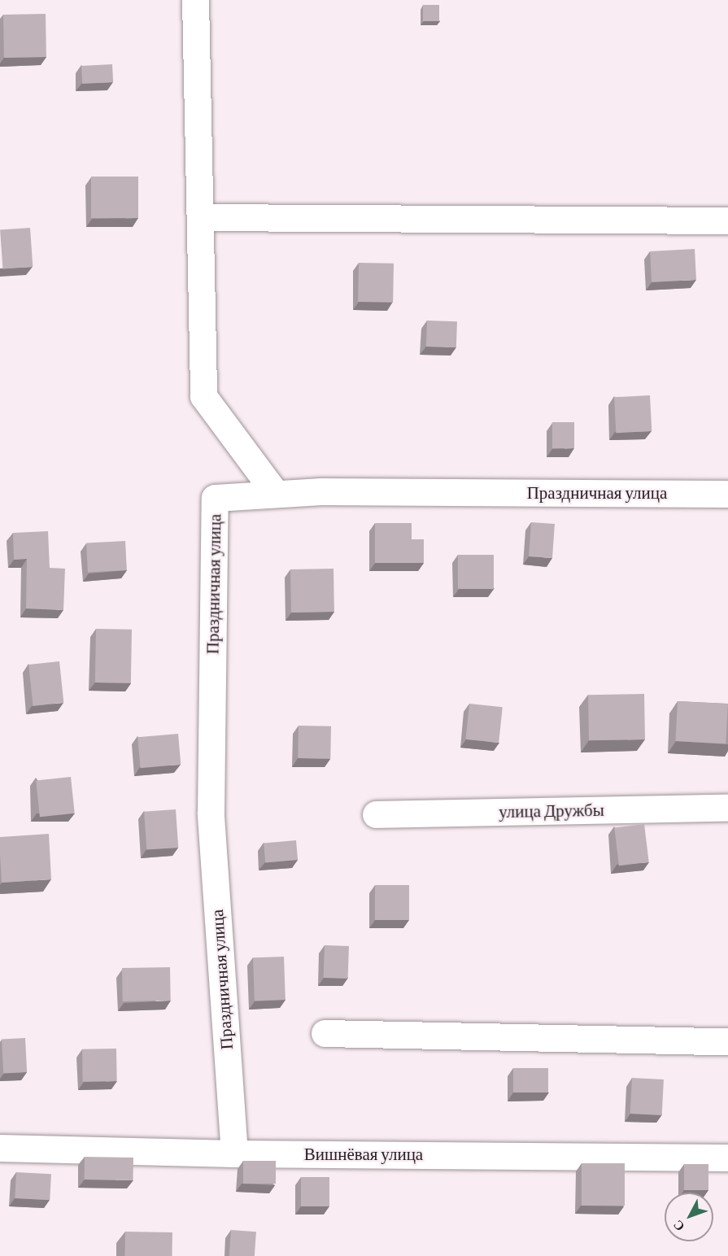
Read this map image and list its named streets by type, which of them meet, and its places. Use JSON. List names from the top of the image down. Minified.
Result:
{"streets":{"street":["Праздничная улица","улица Дружбы","Вишнёвая улица"]},"crossings":[["Праздничная улица","Вишнёвая улица"]],"north":"bottom left"}
